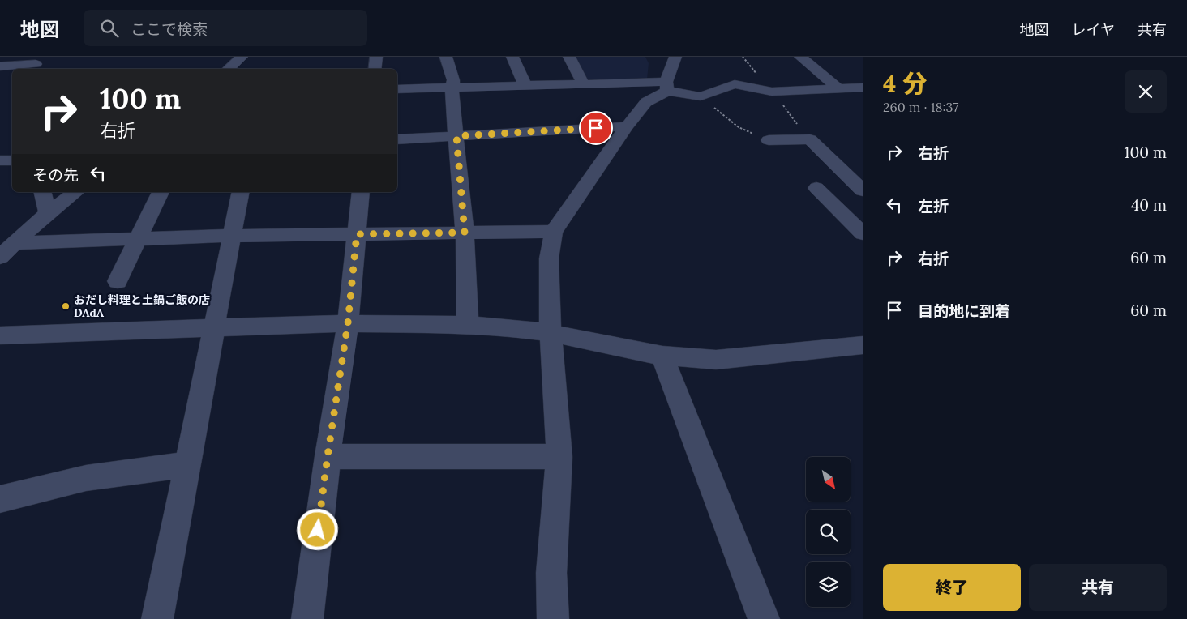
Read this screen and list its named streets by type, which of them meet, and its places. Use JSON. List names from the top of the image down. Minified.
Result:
{"places":["おだし料理と土鍋ご飯の店 DAdA"],"north":"bottom right","page":{"header":"地図","search":"ここで検索","nav":["地図","レイヤ","共有"],"heading":["4 分","260 m · 18:37"],"turn":["100 m","右折"],"list":[{"name":"右折","value":"100 m"},{"name":"左折","value":"40 m"},{"name":"右折","value":"60 m"},{"name":"目的地に到着","value":"60 m"}],"then":"その先","buttons":["終了","共有"]}}
